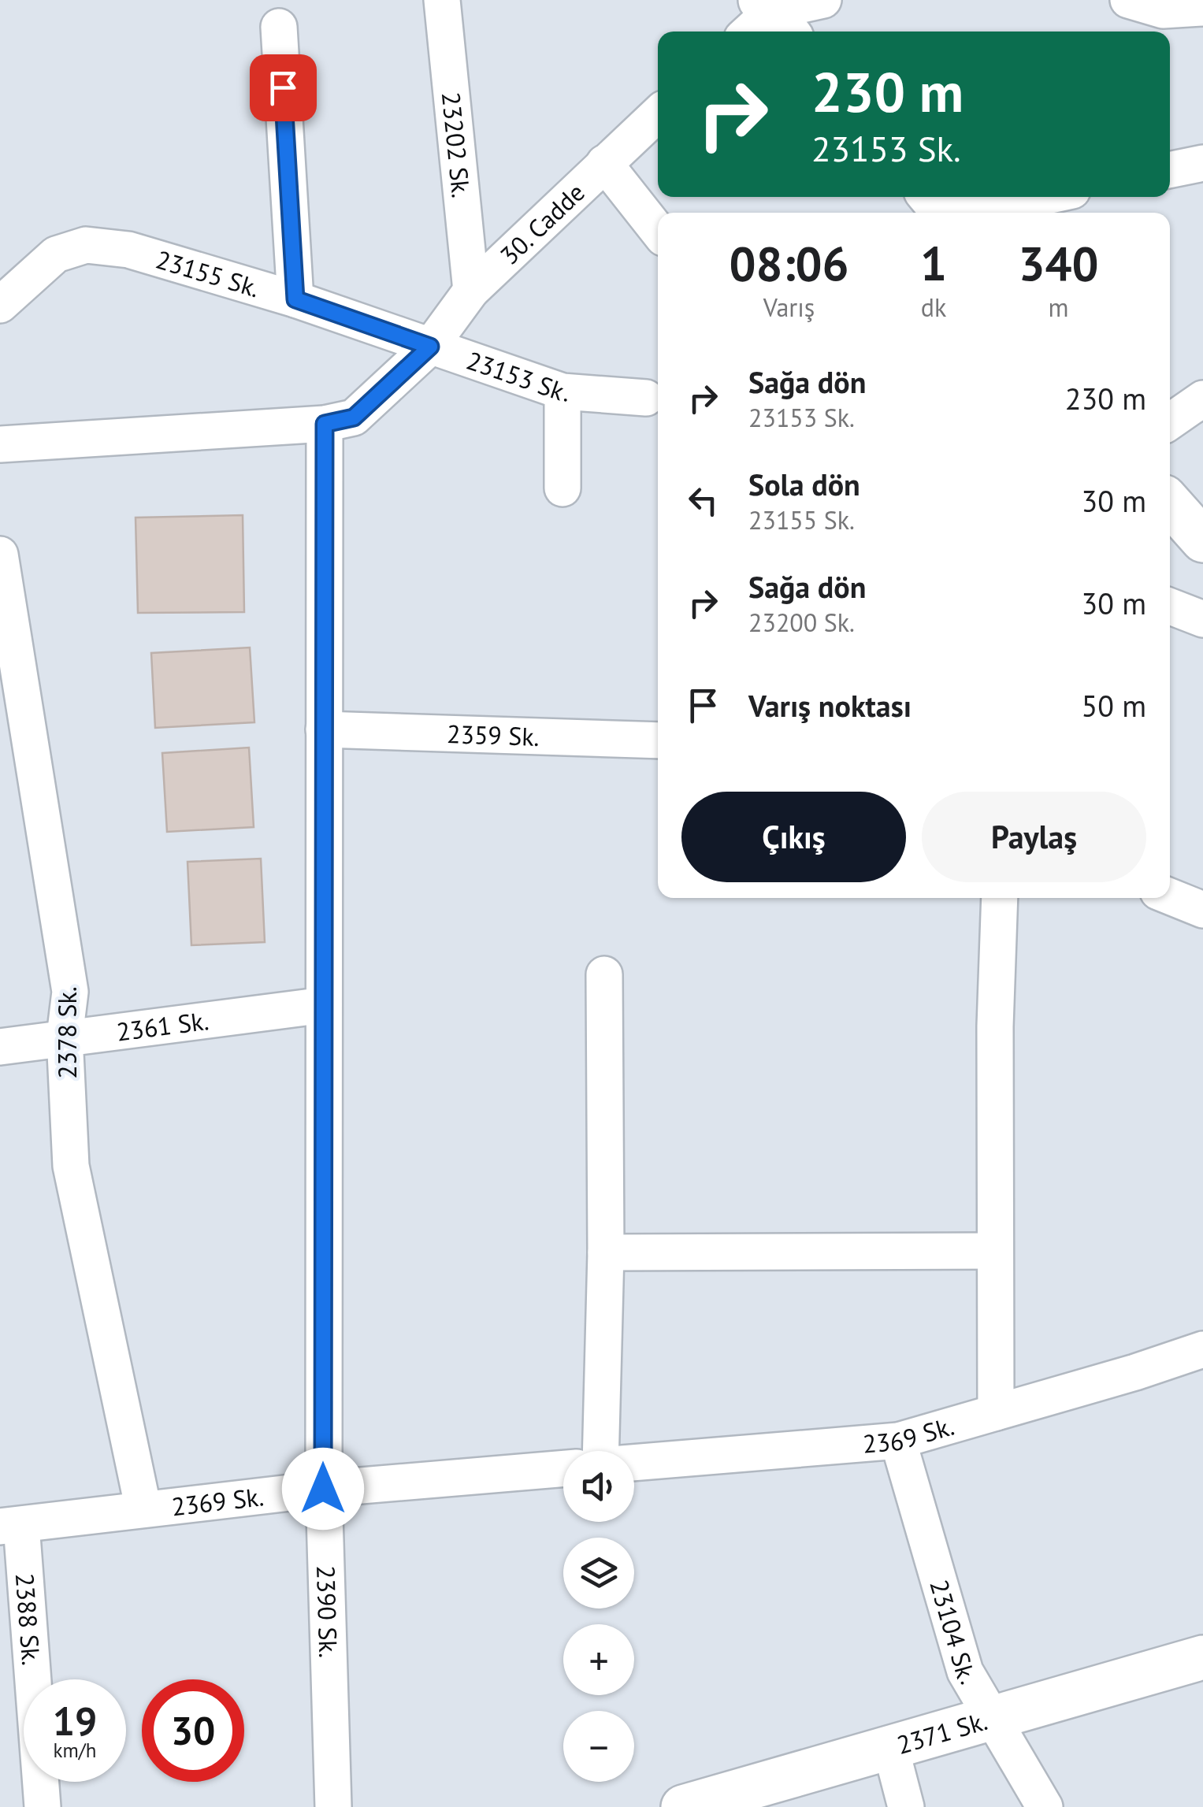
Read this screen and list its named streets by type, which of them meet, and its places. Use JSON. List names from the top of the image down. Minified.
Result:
{"streets":{"street":["23202 Sk.","30. Cadde","23155 Sk.","23153 Sk.","2359 Sk.","2361 Sk.","2378 Sk.","2369 Sk.","2390 Sk.","2388 Sk.","23104 Sk.","2371 Sk."]},"crossings":[["23202 Sk.","30. Cadde"],["30. Cadde","23155 Sk."],["30. Cadde","23153 Sk."],["23155 Sk.","23153 Sk."],["2359 Sk.","2390 Sk."],["2361 Sk.","2378 Sk."],["2361 Sk.","2390 Sk."],["2378 Sk.","2369 Sk."],["2369 Sk.","2390 Sk."],["2369 Sk.","2388 Sk."],["2369 Sk.","23104 Sk."],["23104 Sk.","2371 Sk."]],"page":{"turn":["230 m","23153 Sk."],"eta":["08:06","Varış","1","dk","340","m"],"list":[{"name":"Sağa dön","note":"23153 Sk.","value":"230 m"},{"name":"Sola dön","note":"23155 Sk.","value":"30 m"},{"name":"Sağa dön","note":"23200 Sk.","value":"30 m"},{"name":"Varış noktası","value":"50 m"}],"buttons":["Çıkış","Paylaş"],"map_buttons":["+","−"],"speed":"19 km/h","limit":"30"}}
